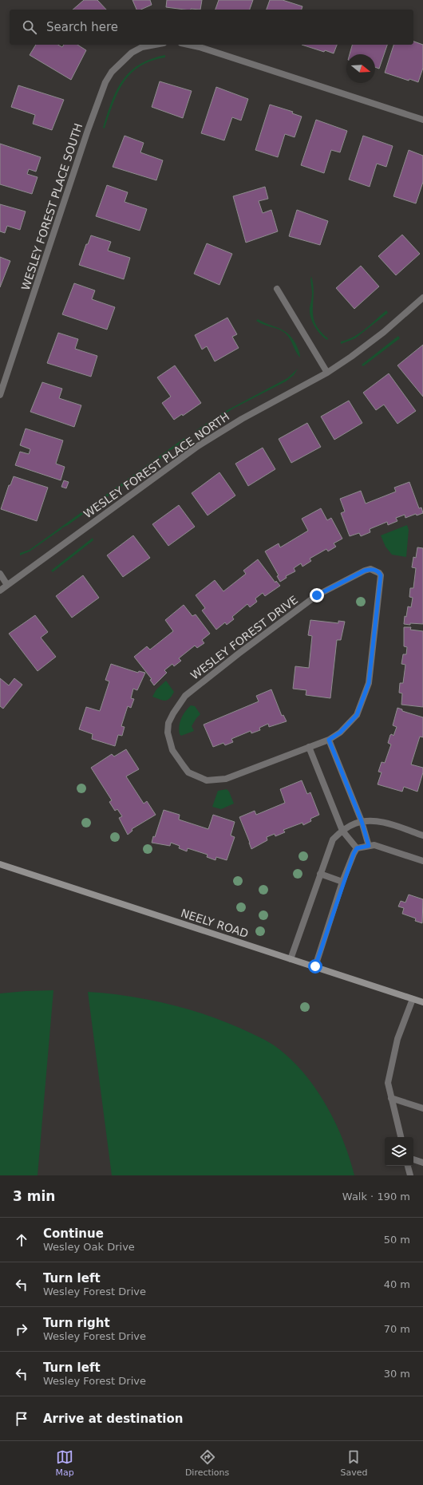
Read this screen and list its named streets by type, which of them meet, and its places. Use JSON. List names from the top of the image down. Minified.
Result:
{"streets":{"street":["WESLEY FOREST PLACE SOUTH","WESLEY FOREST PLACE NORTH","WESLEY FOREST DRIVE","NEELY ROAD"]},"north":"right","page":{"search":"Search here","heading":["3 min","Walk · 190 m"],"list":[["Continue","Wesley Oak Drive","50 m"],["Turn left","Wesley Forest Drive","40 m"],["Turn right","Wesley Forest Drive","70 m"],["Turn left","Wesley Forest Drive","30 m"],"Arrive at destination"],"nav":["Map","Directions","Saved"]}}
